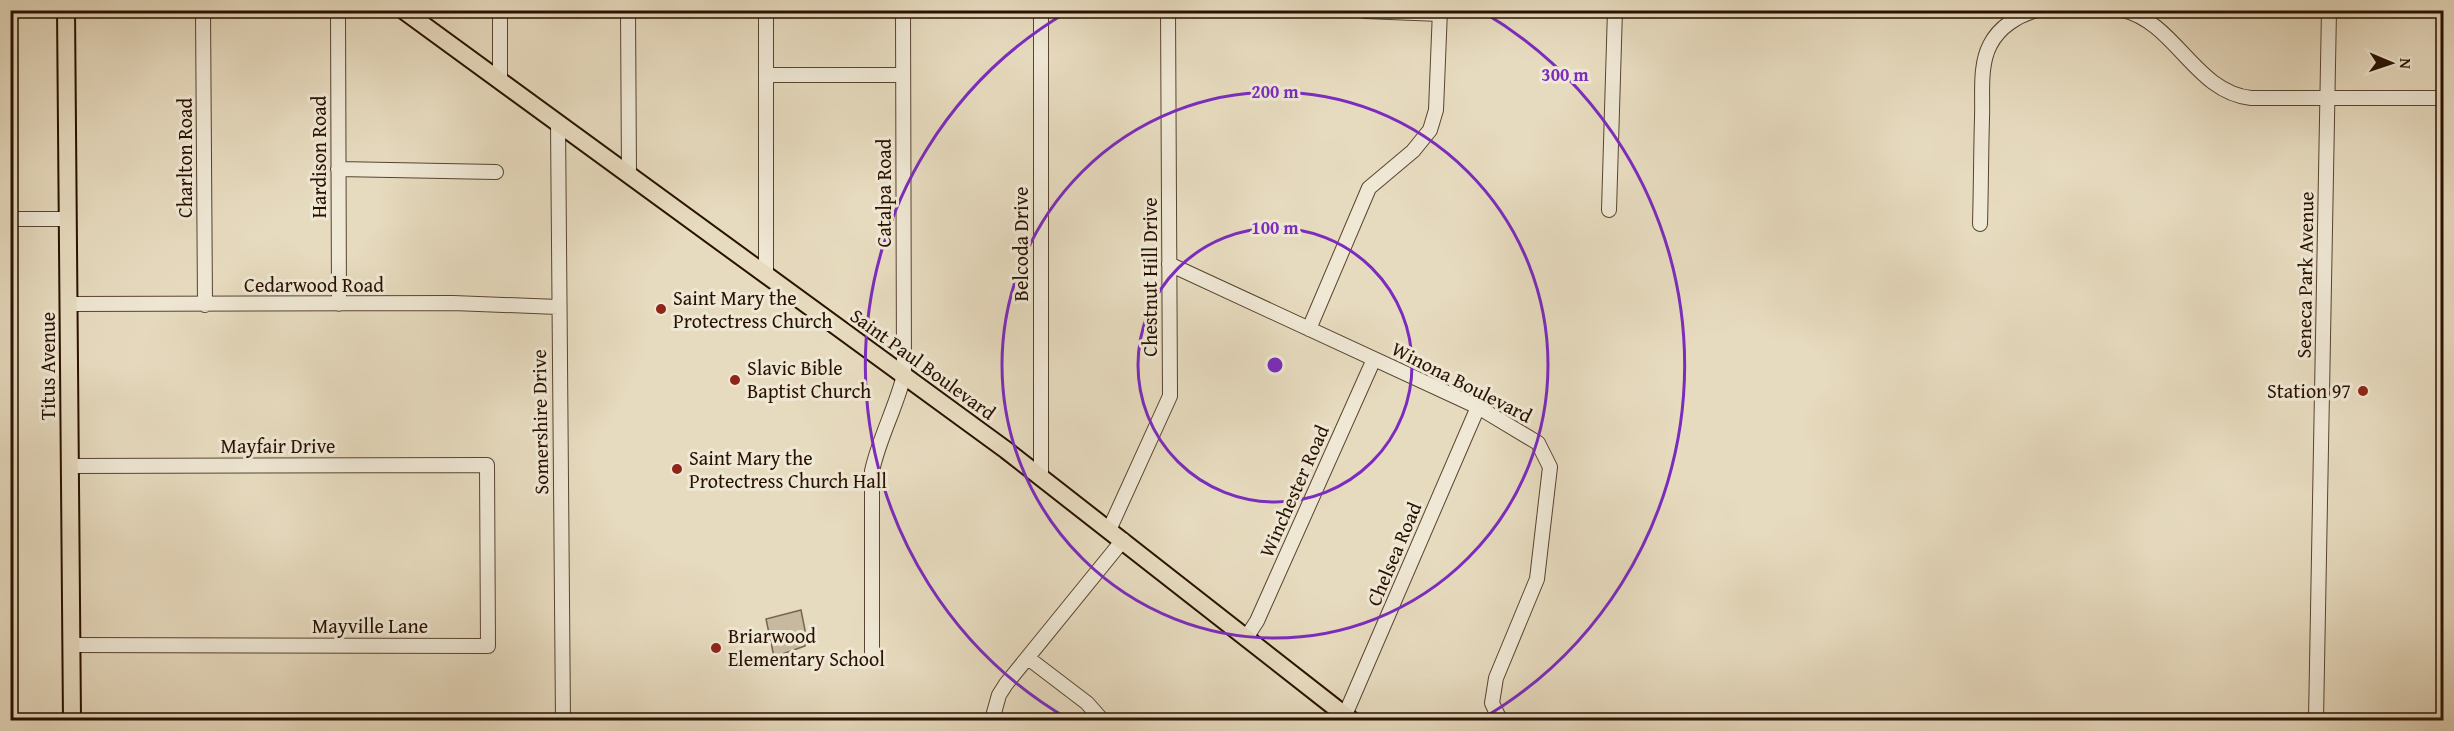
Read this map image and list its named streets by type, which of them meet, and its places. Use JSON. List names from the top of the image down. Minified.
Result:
{"streets":{"main road":["Saint Paul Boulevard","Titus Avenue"],"street":["Hardison Road","Charlton Road","Catalpa Road","Belcoda Drive","Seneca Park Avenue","Chestnut Hill Drive","Cedarwood Road","Winona Boulevard","Somershire Drive","Mayfair Drive","Winchester Road","Chelsea Road","Mayville Lane"]},"crossings":[["Hardison Road","Cedarwood Road"],["Charlton Road","Cedarwood Road"],["Catalpa Road","Saint Paul Boulevard"],["Belcoda Drive","Saint Paul Boulevard"],["Chestnut Hill Drive","Saint Paul Boulevard"],["Chestnut Hill Drive","Winona Boulevard"],["Cedarwood Road","Titus Avenue"],["Cedarwood Road","Somershire Drive"],["Saint Paul Boulevard","Somershire Drive"],["Saint Paul Boulevard","Winchester Road"],["Saint Paul Boulevard","Chelsea Road"],["Titus Avenue","Mayfair Drive"],["Titus Avenue","Mayville Lane"],["Winona Boulevard","Winchester Road"],["Winona Boulevard","Chelsea Road"],["Mayfair Drive","Mayville Lane"]],"places":["Saint Mary the Protectress Church","Slavic Bible Baptist Church","Station 97","Saint Mary the Protectress Church Hall","Briarwood Elementary School"],"north":"right","rings":["300 m","200 m","100 m"]}
